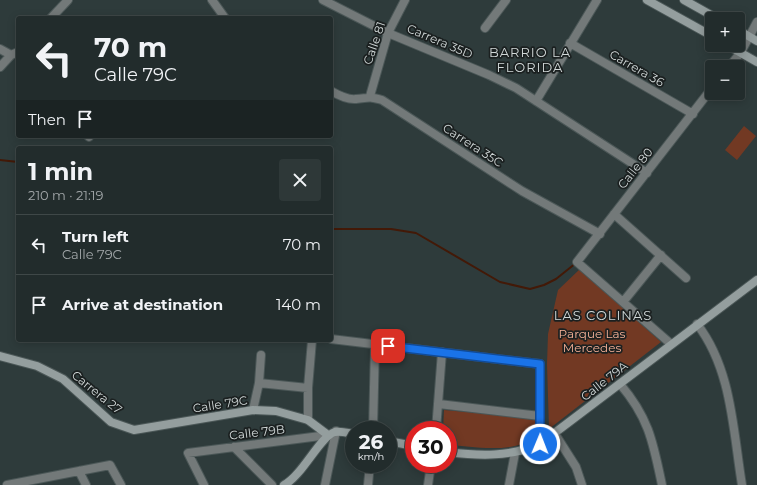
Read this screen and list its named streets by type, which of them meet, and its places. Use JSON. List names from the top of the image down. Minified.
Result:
{"streets":{"street":["Carrera 35D","Calle 81","Carrera 36","Carrera 35C","Calle 80","Calle 79A","Carrera 27","Calle 79C","Calle 79B"]},"crossings":[["Carrera 35D","Calle 81"],["Carrera 35D","Calle 80"],["Calle 81","Carrera 35C"],["Carrera 36","Calle 80"],["Carrera 35C","Calle 80"],["Carrera 27","Calle 79C"],["Calle 79C","Calle 79B"]],"districts":["BARRIO LA FLORIDA","LAS COLINAS"],"parks":["Parque Las Mercedes"],"page":{"map_buttons":["+","−"],"turn":["70 m","Calle 79C"],"then":"Then","heading":["1 min","210 m · 21:19"],"list":[{"name":"Turn left","note":"Calle 79C","value":"70 m"},{"name":"Arrive at destination","value":"140 m"}],"speed":"26 km/h","limit":"30"}}
